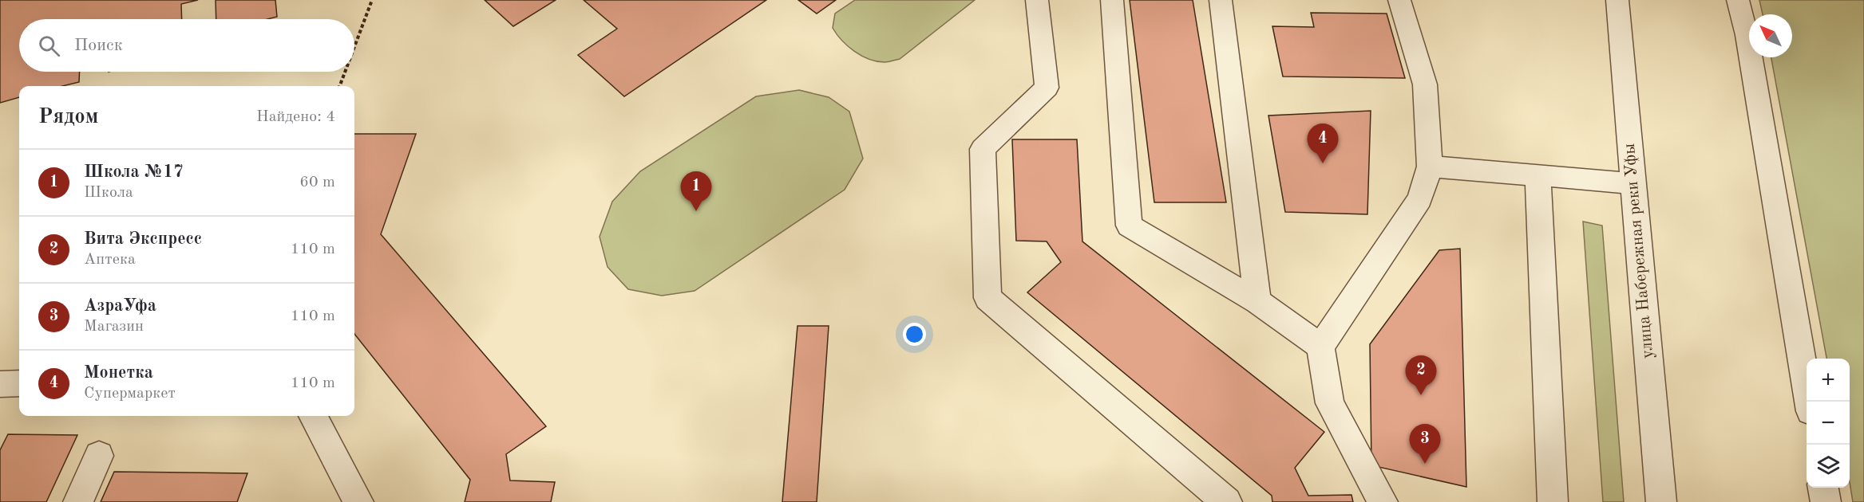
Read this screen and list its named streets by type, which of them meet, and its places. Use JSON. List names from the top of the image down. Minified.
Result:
{"streets":{"street":["улица Набережная реки Уфы"]},"north":"top left","page":{"search":"Поиск","heading":["Рядом","Найдено: 4"],"pins":["4","1","2","3"],"list":[{"mark":"1","name":"Школа №17","note":"Школа","value":"60 m"},{"mark":"2","name":"Вита Экспресс","note":"Аптека","value":"110 m"},{"mark":"3","name":"АзраУфа","note":"Магазин","value":"110 m"},{"mark":"4","name":"Монетка","note":"Супермаркет","value":"110 m"}],"map_buttons":["+","−"]}}
